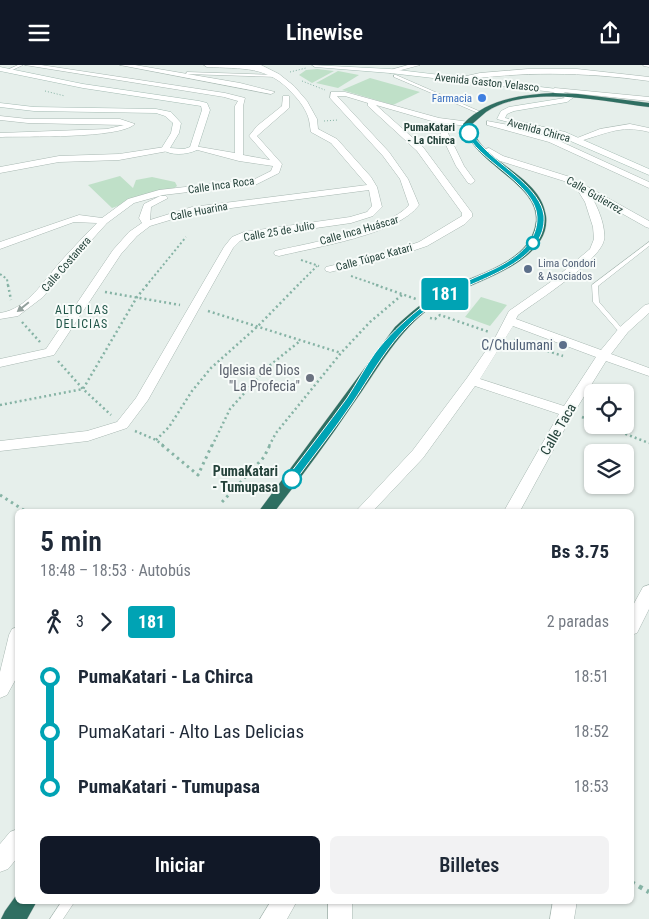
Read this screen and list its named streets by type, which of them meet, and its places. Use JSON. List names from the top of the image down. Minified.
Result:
{"streets":{"street":["Avenida Gaston Velasco","Avenida Chirca","Calle Inca Roca","Calle Gutierrez","Calle Huarina","Calle Inca Huáscar","Calle 25 de Julio","Calle Túpac Katari","Calle Costanera","Calle Taca"]},"crossings":[["Avenida Gaston Velasco","Avenida Chirca"],["Calle Inca Roca","Calle Costanera"],["Calle Huarina","Calle 25 de Julio"]],"one_way":["Calle Costanera"],"districts":["ALTO LAS DELICIAS"],"places":["Farmacia","PumaKatari - La Chirca","Lima Condori & Asociados","C/Chulumani","Iglesia de Dios \"La Profecia\"","PumaKatari - Tumupasa"],"lines":["bus line 181"],"page":{"header":"Linewise","on_map":"181","heading":["5 min","18:48 – 18:53 · Autobús","Bs 3.75"],"legs":["3","181","2 paradas"],"list":[{"name":"PumaKatari - La Chirca","value":"18:51"},{"name":"PumaKatari - Alto Las Delicias","value":"18:52"},{"name":"PumaKatari - Tumupasa","value":"18:53"}],"buttons":["Iniciar","Billetes"]}}
